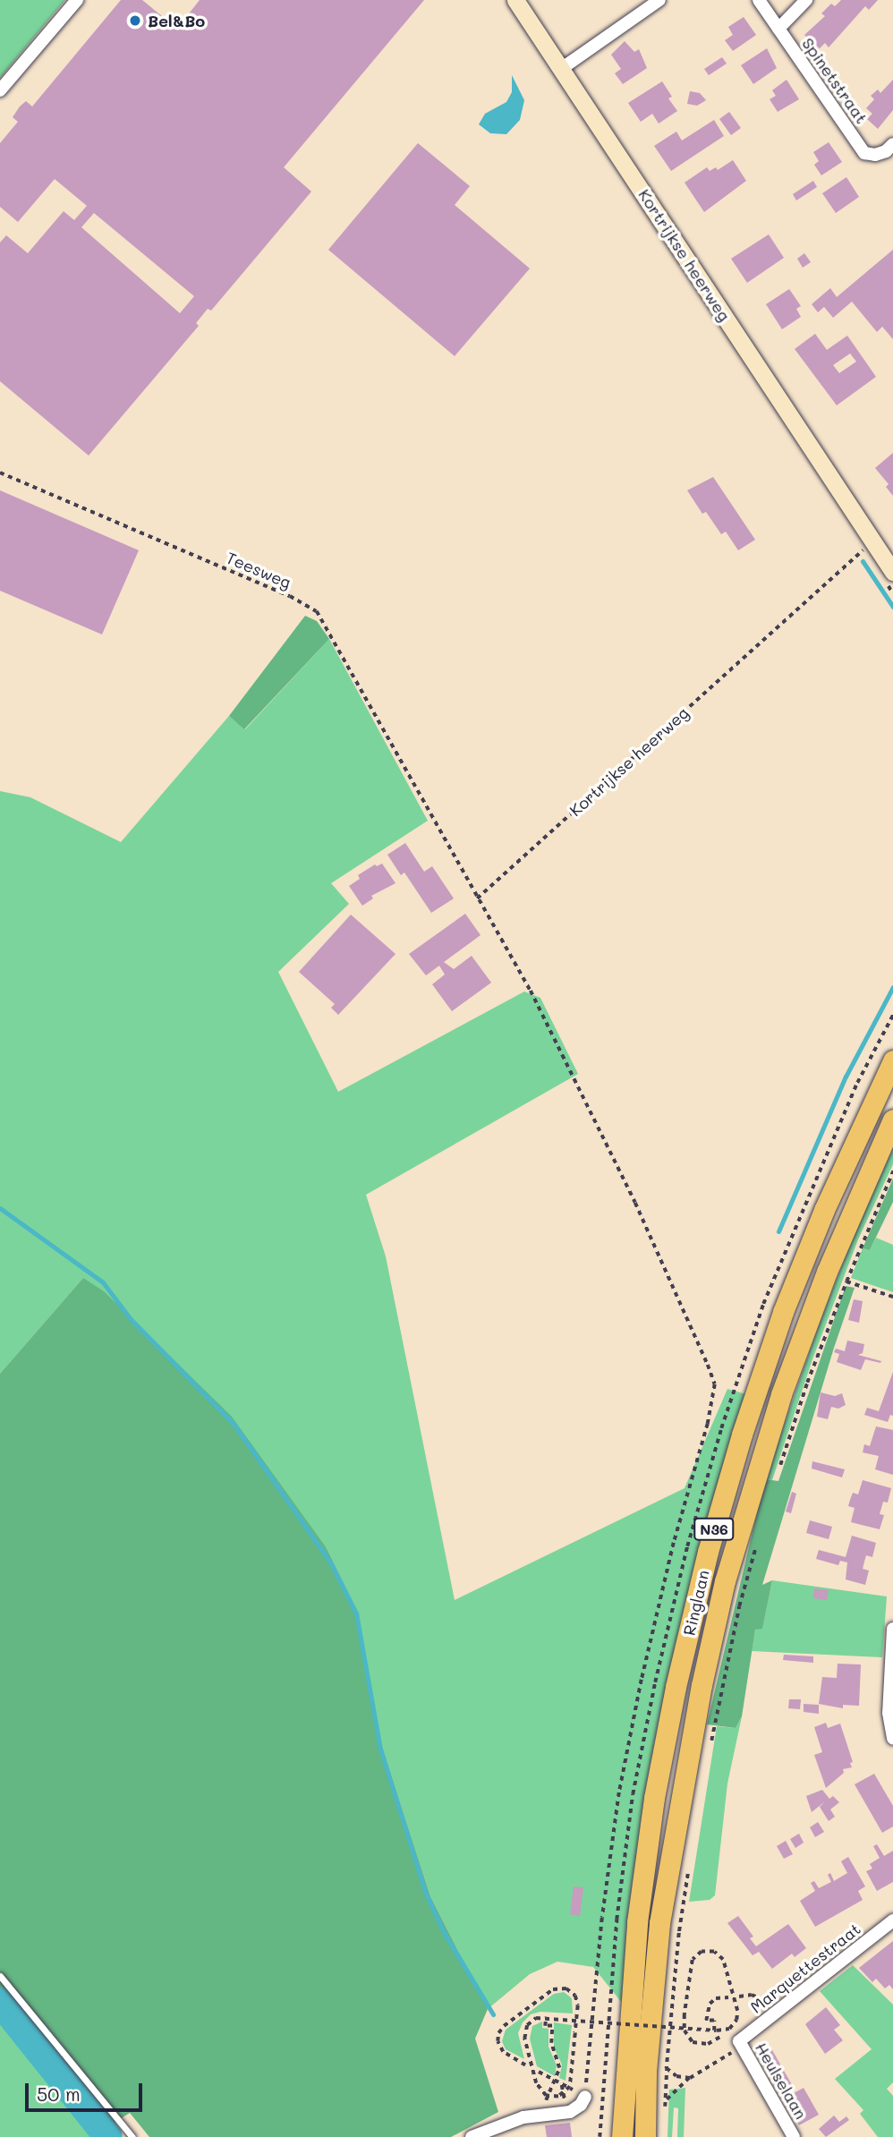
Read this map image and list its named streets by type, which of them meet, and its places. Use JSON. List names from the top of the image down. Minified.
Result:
{"streets":{"main road":["N36","Ringlaan"],"street":["Spinetstraat","Kortrijkse heerweg","Marquettestraat","Heulselaan"],"path":["Teesweg"]},"crossings":[["Kortrijkse heerweg","Teesweg"],["Marquettestraat","Heulselaan"]],"places":["Bel&Bo"],"scale_bar":"50 m"}
